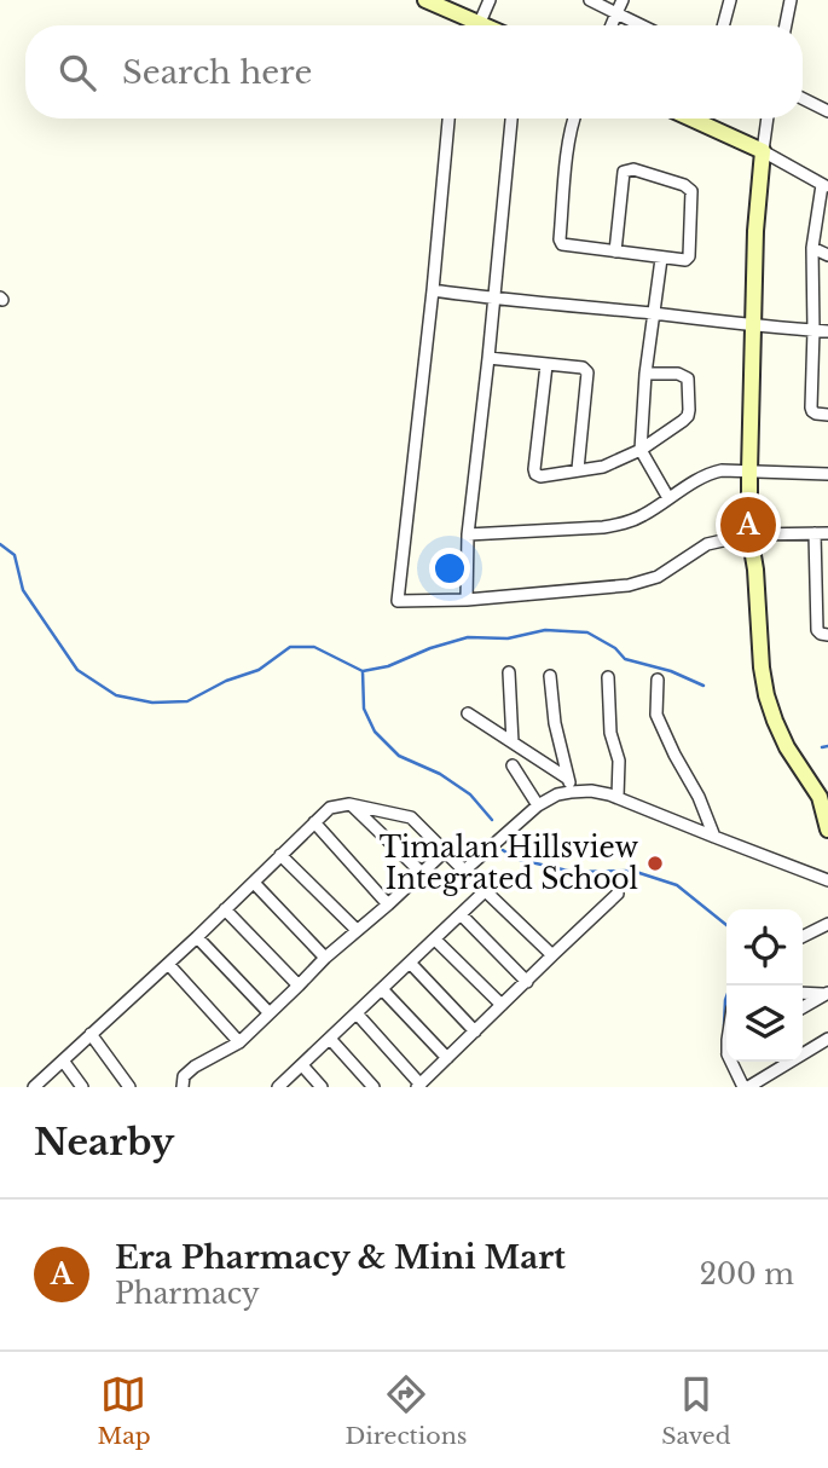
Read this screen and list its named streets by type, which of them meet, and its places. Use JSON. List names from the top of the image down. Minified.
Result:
{"places":["Timalan Hillsview Integrated School"],"page":{"search":"Search here","pins":"A","heading":"Nearby","list":[{"mark":"A","name":"Era Pharmacy & Mini Mart","note":"Pharmacy","value":"200 m"}],"nav":["Map","Directions","Saved"]}}
